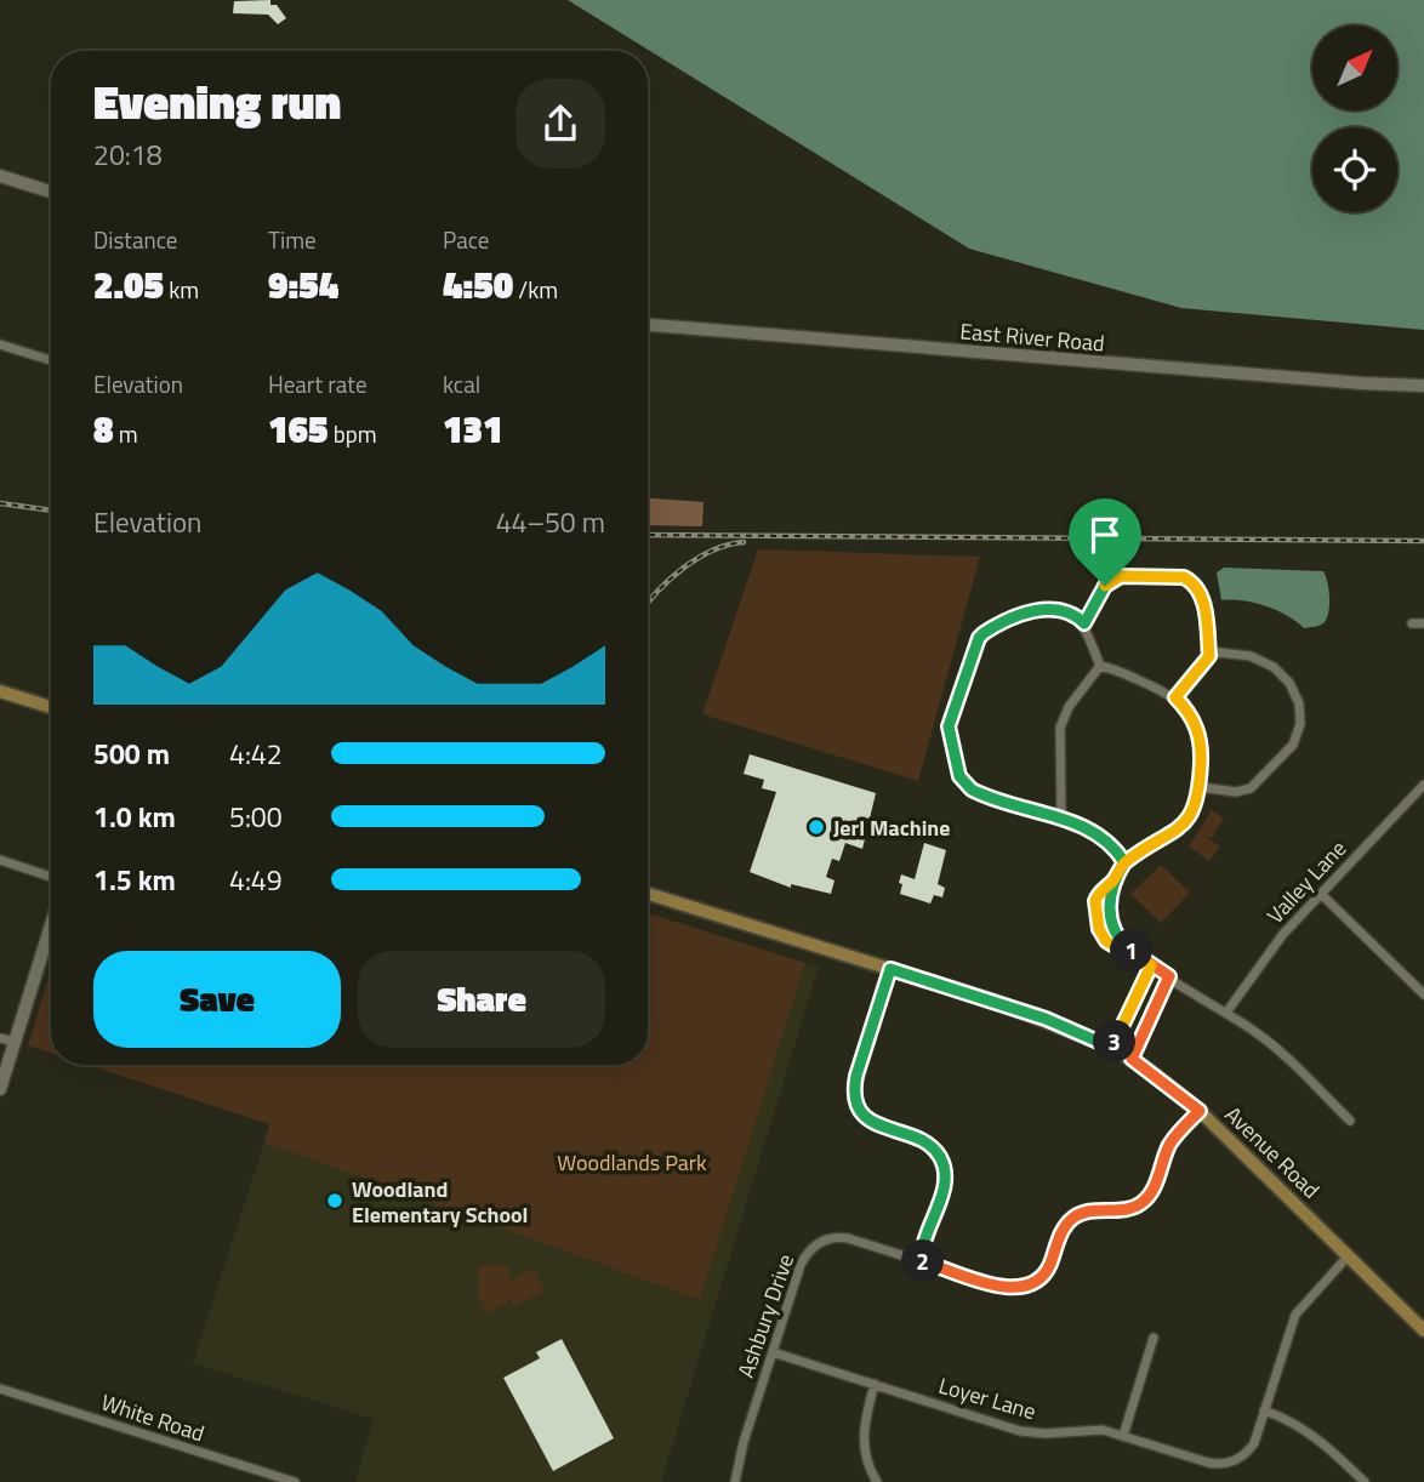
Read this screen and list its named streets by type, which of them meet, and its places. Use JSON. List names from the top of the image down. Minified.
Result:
{"streets":{"main road":["East River Road","Avenue Road"],"street":["Valley Lane","Ashbury Drive","Loyer Lane","White Road"]},"crossings":[["Avenue Road","Ashbury Drive"],["Avenue Road","Loyer Lane"],["Ashbury Drive","Loyer Lane"]],"parks":["Woodlands Park"],"places":["Jerl Machine","Woodland Elementary School"],"north":"top right","page":{"heading":["Evening run","20:18"],"stats":[["Distance","2.05 km"],["Time","9:54"],["Pace","4:50 /km"],["Elevation","8 m"],["Heart rate","165 bpm"],["kcal","131"]],"chart":["Elevation","44–50 m"],"list":[{"name":"500 m","note":"4:42"},{"name":"1.0 km","note":"5:00"},{"name":"1.5 km","note":"4:49"}],"pins":["1","3","2"],"buttons":["Save","Share"]}}
